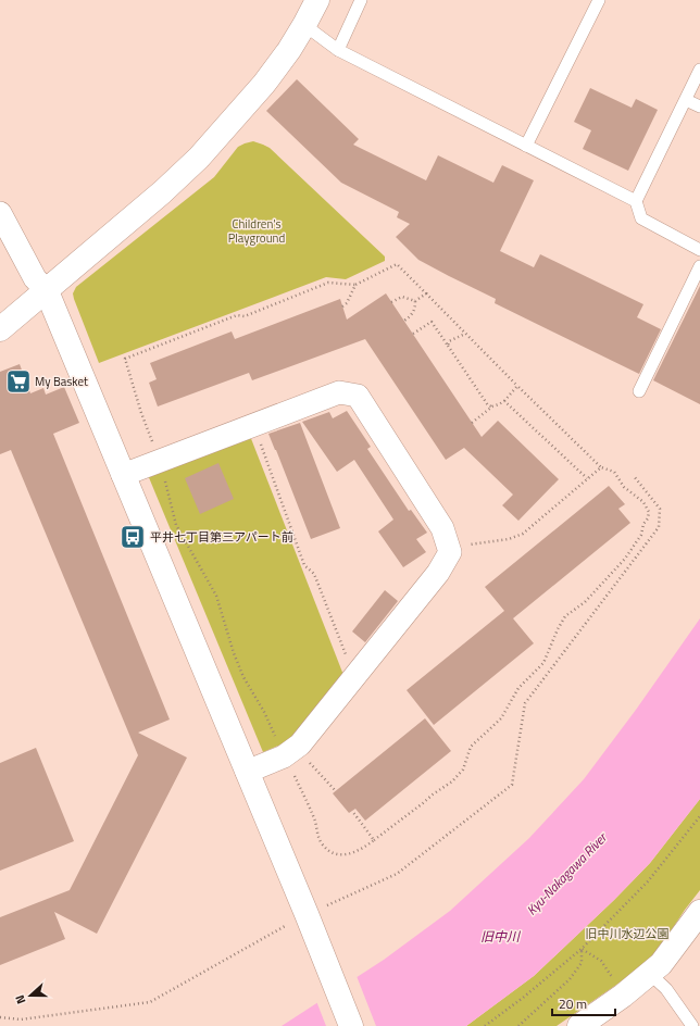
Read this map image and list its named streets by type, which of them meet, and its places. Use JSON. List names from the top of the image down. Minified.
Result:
{"water":["Kyu-Nakagawa River","旧中川"],"parks":["Children's Playground","旧中川水辺公園"],"places":{"supermarket":["My Basket"],"bus stop":["平井七丁目第三アパート前"]},"scale_bar":"20 m","north":"left"}
